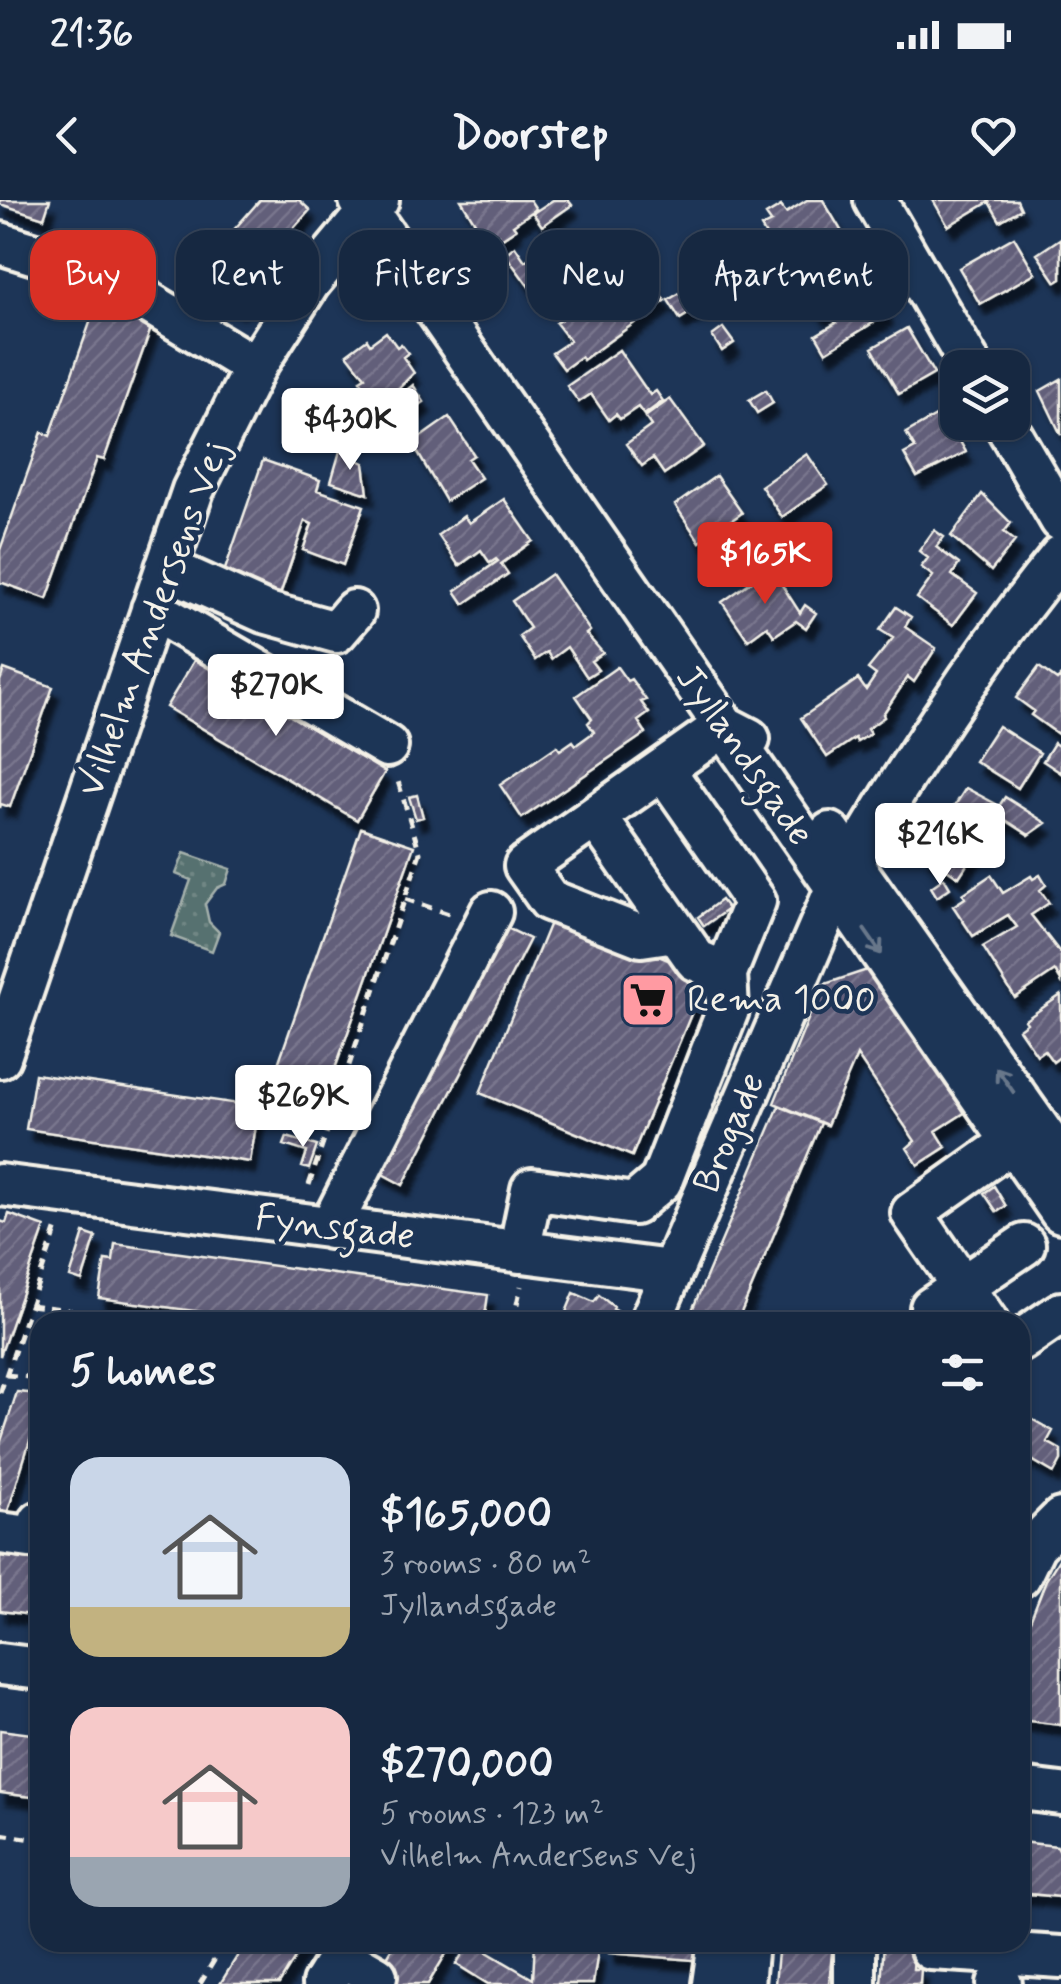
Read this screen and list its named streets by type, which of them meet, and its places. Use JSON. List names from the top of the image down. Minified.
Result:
{"streets":{"street":["Vilhelm Andersens Vej","Jyllandsgade","Brogade","Fynsgade"]},"crossings":[["Vilhelm Andersens Vej","Jyllandsgade"],["Jyllandsgade","Brogade"],["Brogade","Fynsgade"]],"places":{"supermarket":["Rema 1000"]},"page":{"status":"21:36","header":"Doorstep","chip":["Buy","Rent","Filters","New","Apartment"],"price":["$430K","$165K","$270K","$216K","$269K"],"heading":"5 homes","list":[{"name":"$165,000","note":"3 rooms · 80 m² · Jyllandsgade"},{"name":"$270,000","note":"5 rooms · 123 m² · Vilhelm Andersens Vej"}]}}
